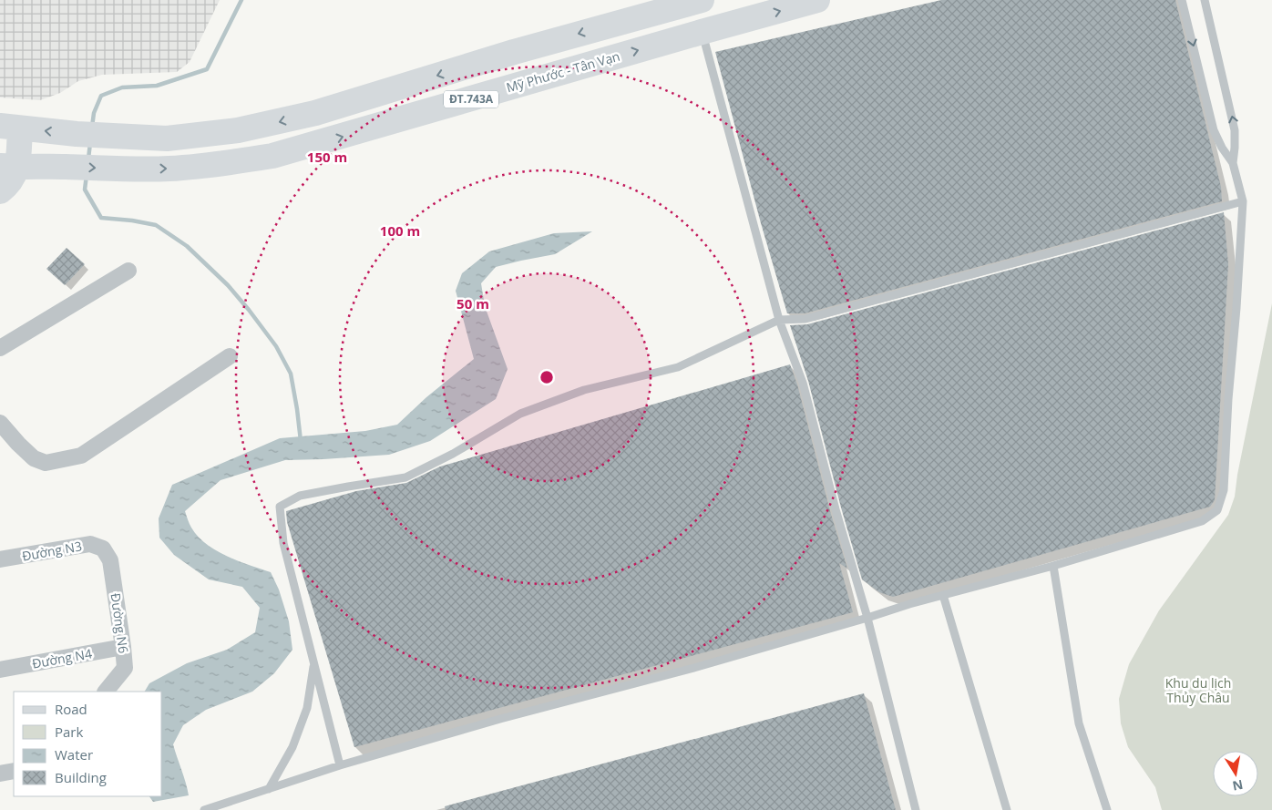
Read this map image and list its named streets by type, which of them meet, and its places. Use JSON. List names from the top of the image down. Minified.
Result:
{"streets":{"main road":["Mỹ Phước - Tân Vạn","ĐT.743A"],"street":["Đường N3","Đường N6","Đường N4"]},"crossings":[["Đường N3","Đường N6"],["Đường N6","Đường N4"]],"parks":["Khu du lịch Thủy Châu"],"legend":["Road","Park","Water","Building"],"north":"bottom","rings":["150 m","100 m","50 m"]}
